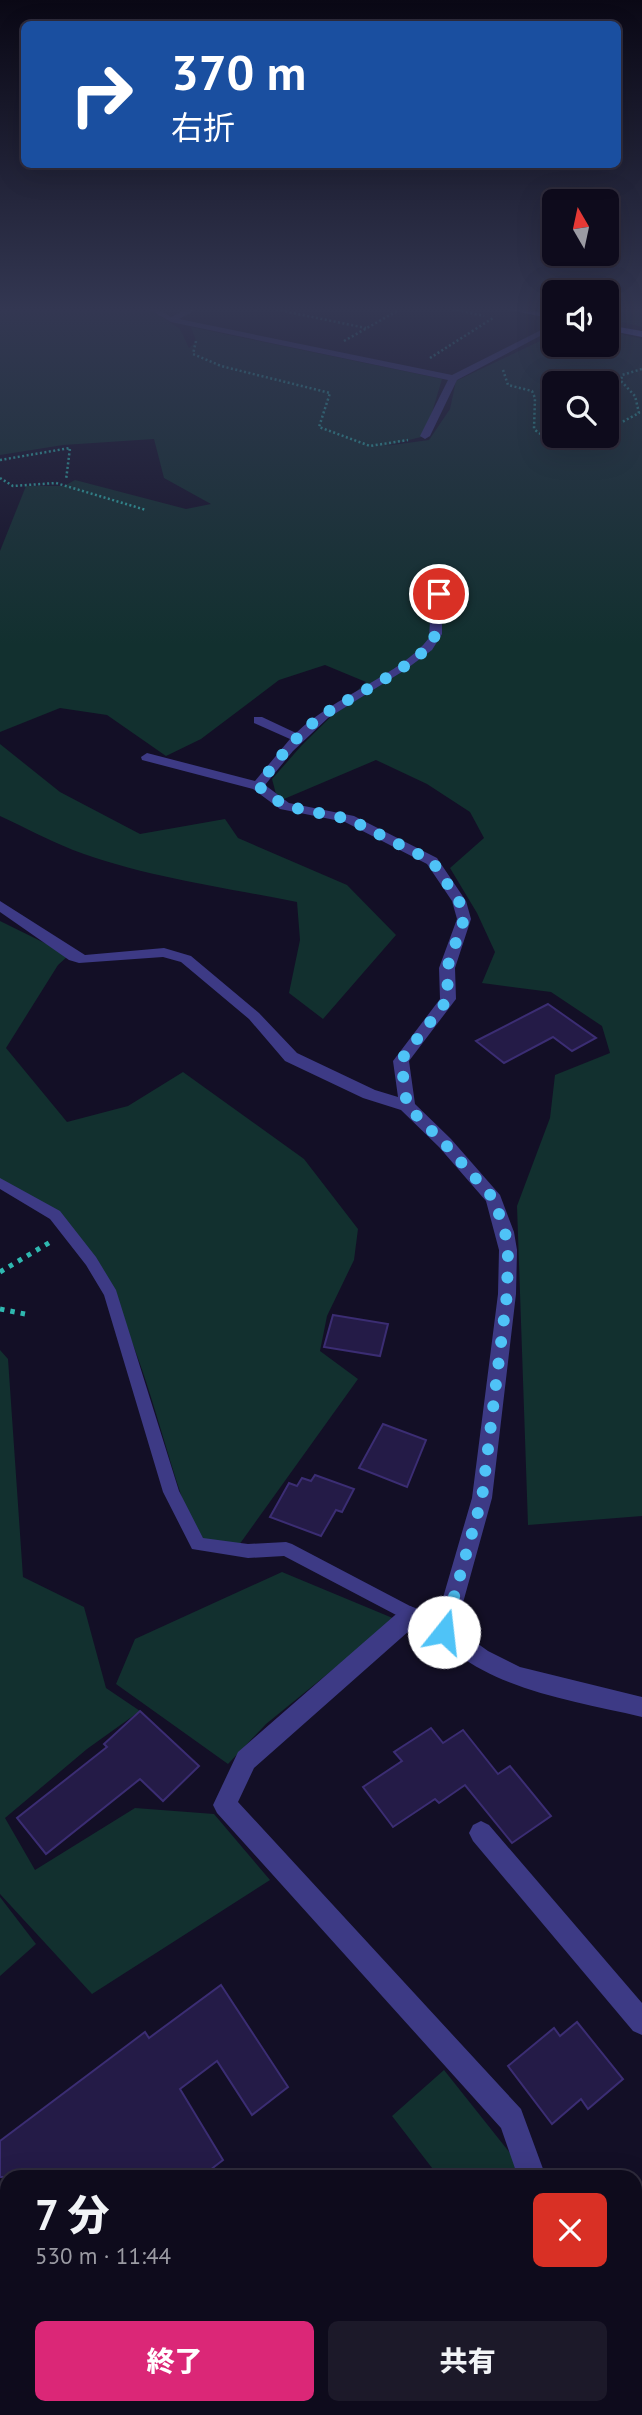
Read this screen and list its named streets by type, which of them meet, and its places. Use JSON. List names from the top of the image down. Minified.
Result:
{"north":"top","page":{"turn":["370 m","右折"],"heading":["7 分","530 m · 11:44"],"buttons":["終了","共有"]}}
